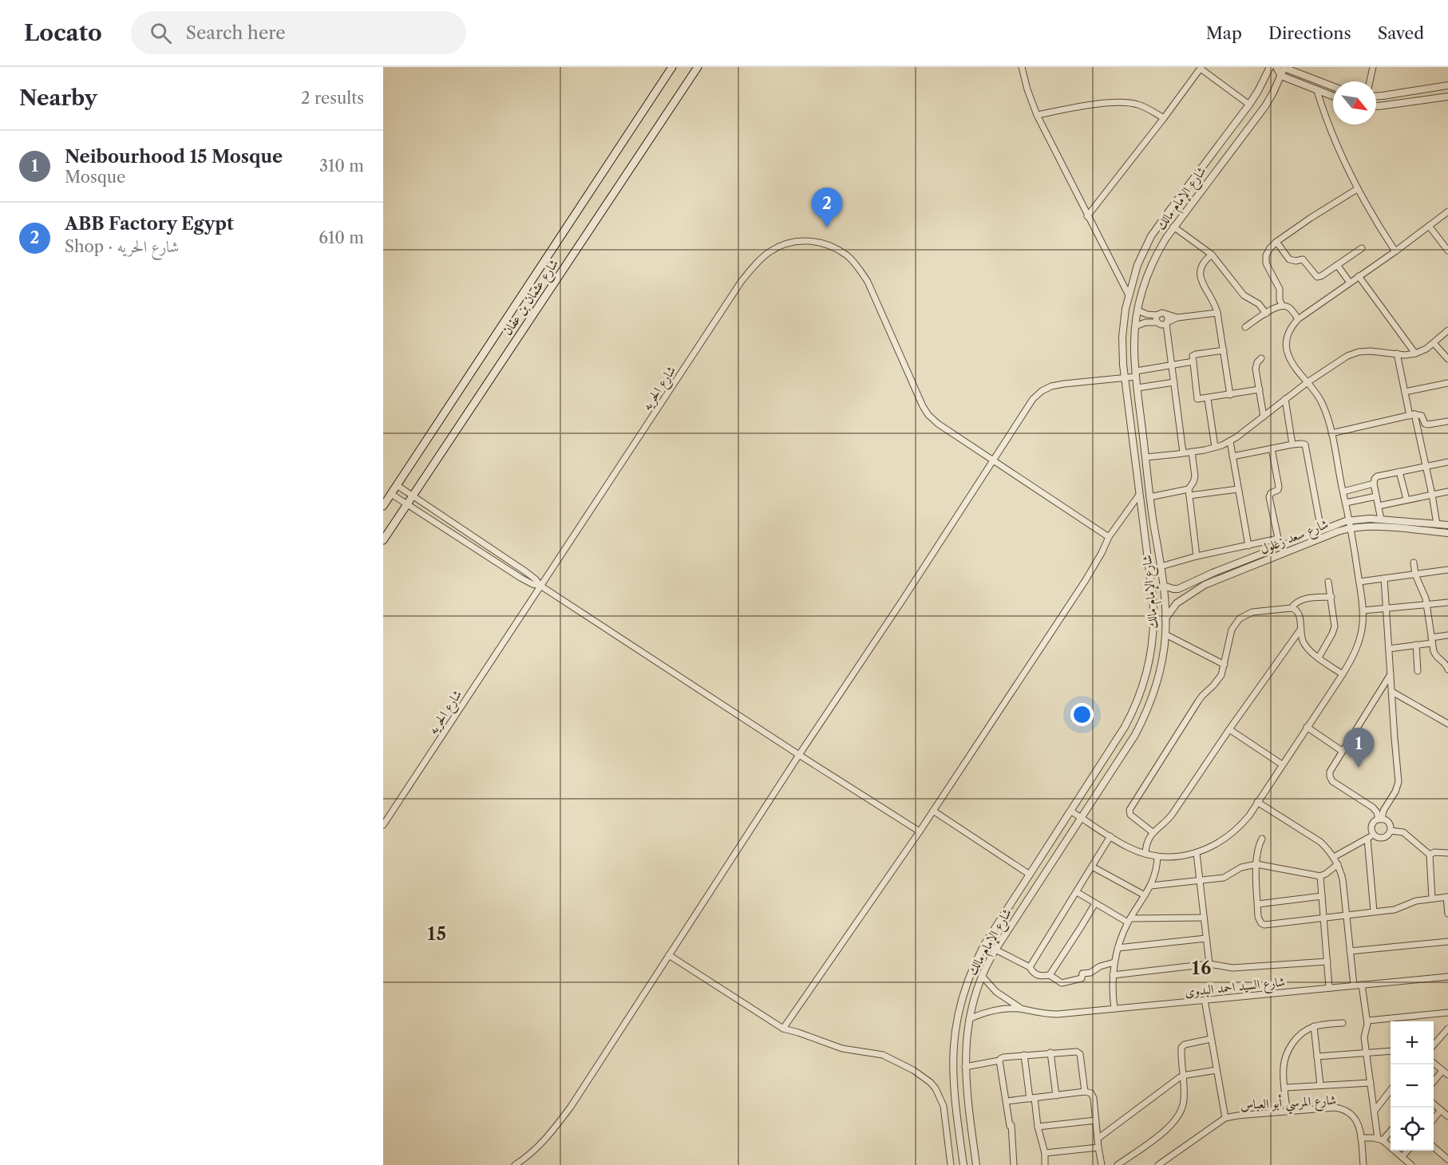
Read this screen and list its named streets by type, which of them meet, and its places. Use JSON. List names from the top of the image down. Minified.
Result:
{"streets":{"main road":["شارع عثمان بن عفان"],"street":["شارع الإمام مالك","شارع الحريه","شارع سعد زغلول","شارع السيد احمد البدوى","شارع المرسي أبو العباس"]},"crossings":[["شارع الإمام مالك","شارع سعد زغلول"],["شارع الإمام مالك","شارع السيد احمد البدوى"]],"districts":["15","16"],"north":"bottom right","page":{"header":"Locato","search":"Search here","nav":["Map","Directions","Saved"],"heading":["Nearby","2 results"],"list":[{"mark":"1","name":"Neibourhood 15 Mosque","note":"Mosque","value":"310 m"},{"mark":"2","name":"ABB Factory Egypt","note":"Shop · شارع الحريه","value":"610 m"}],"pins":["2","1"],"map_buttons":["+","−"]}}
